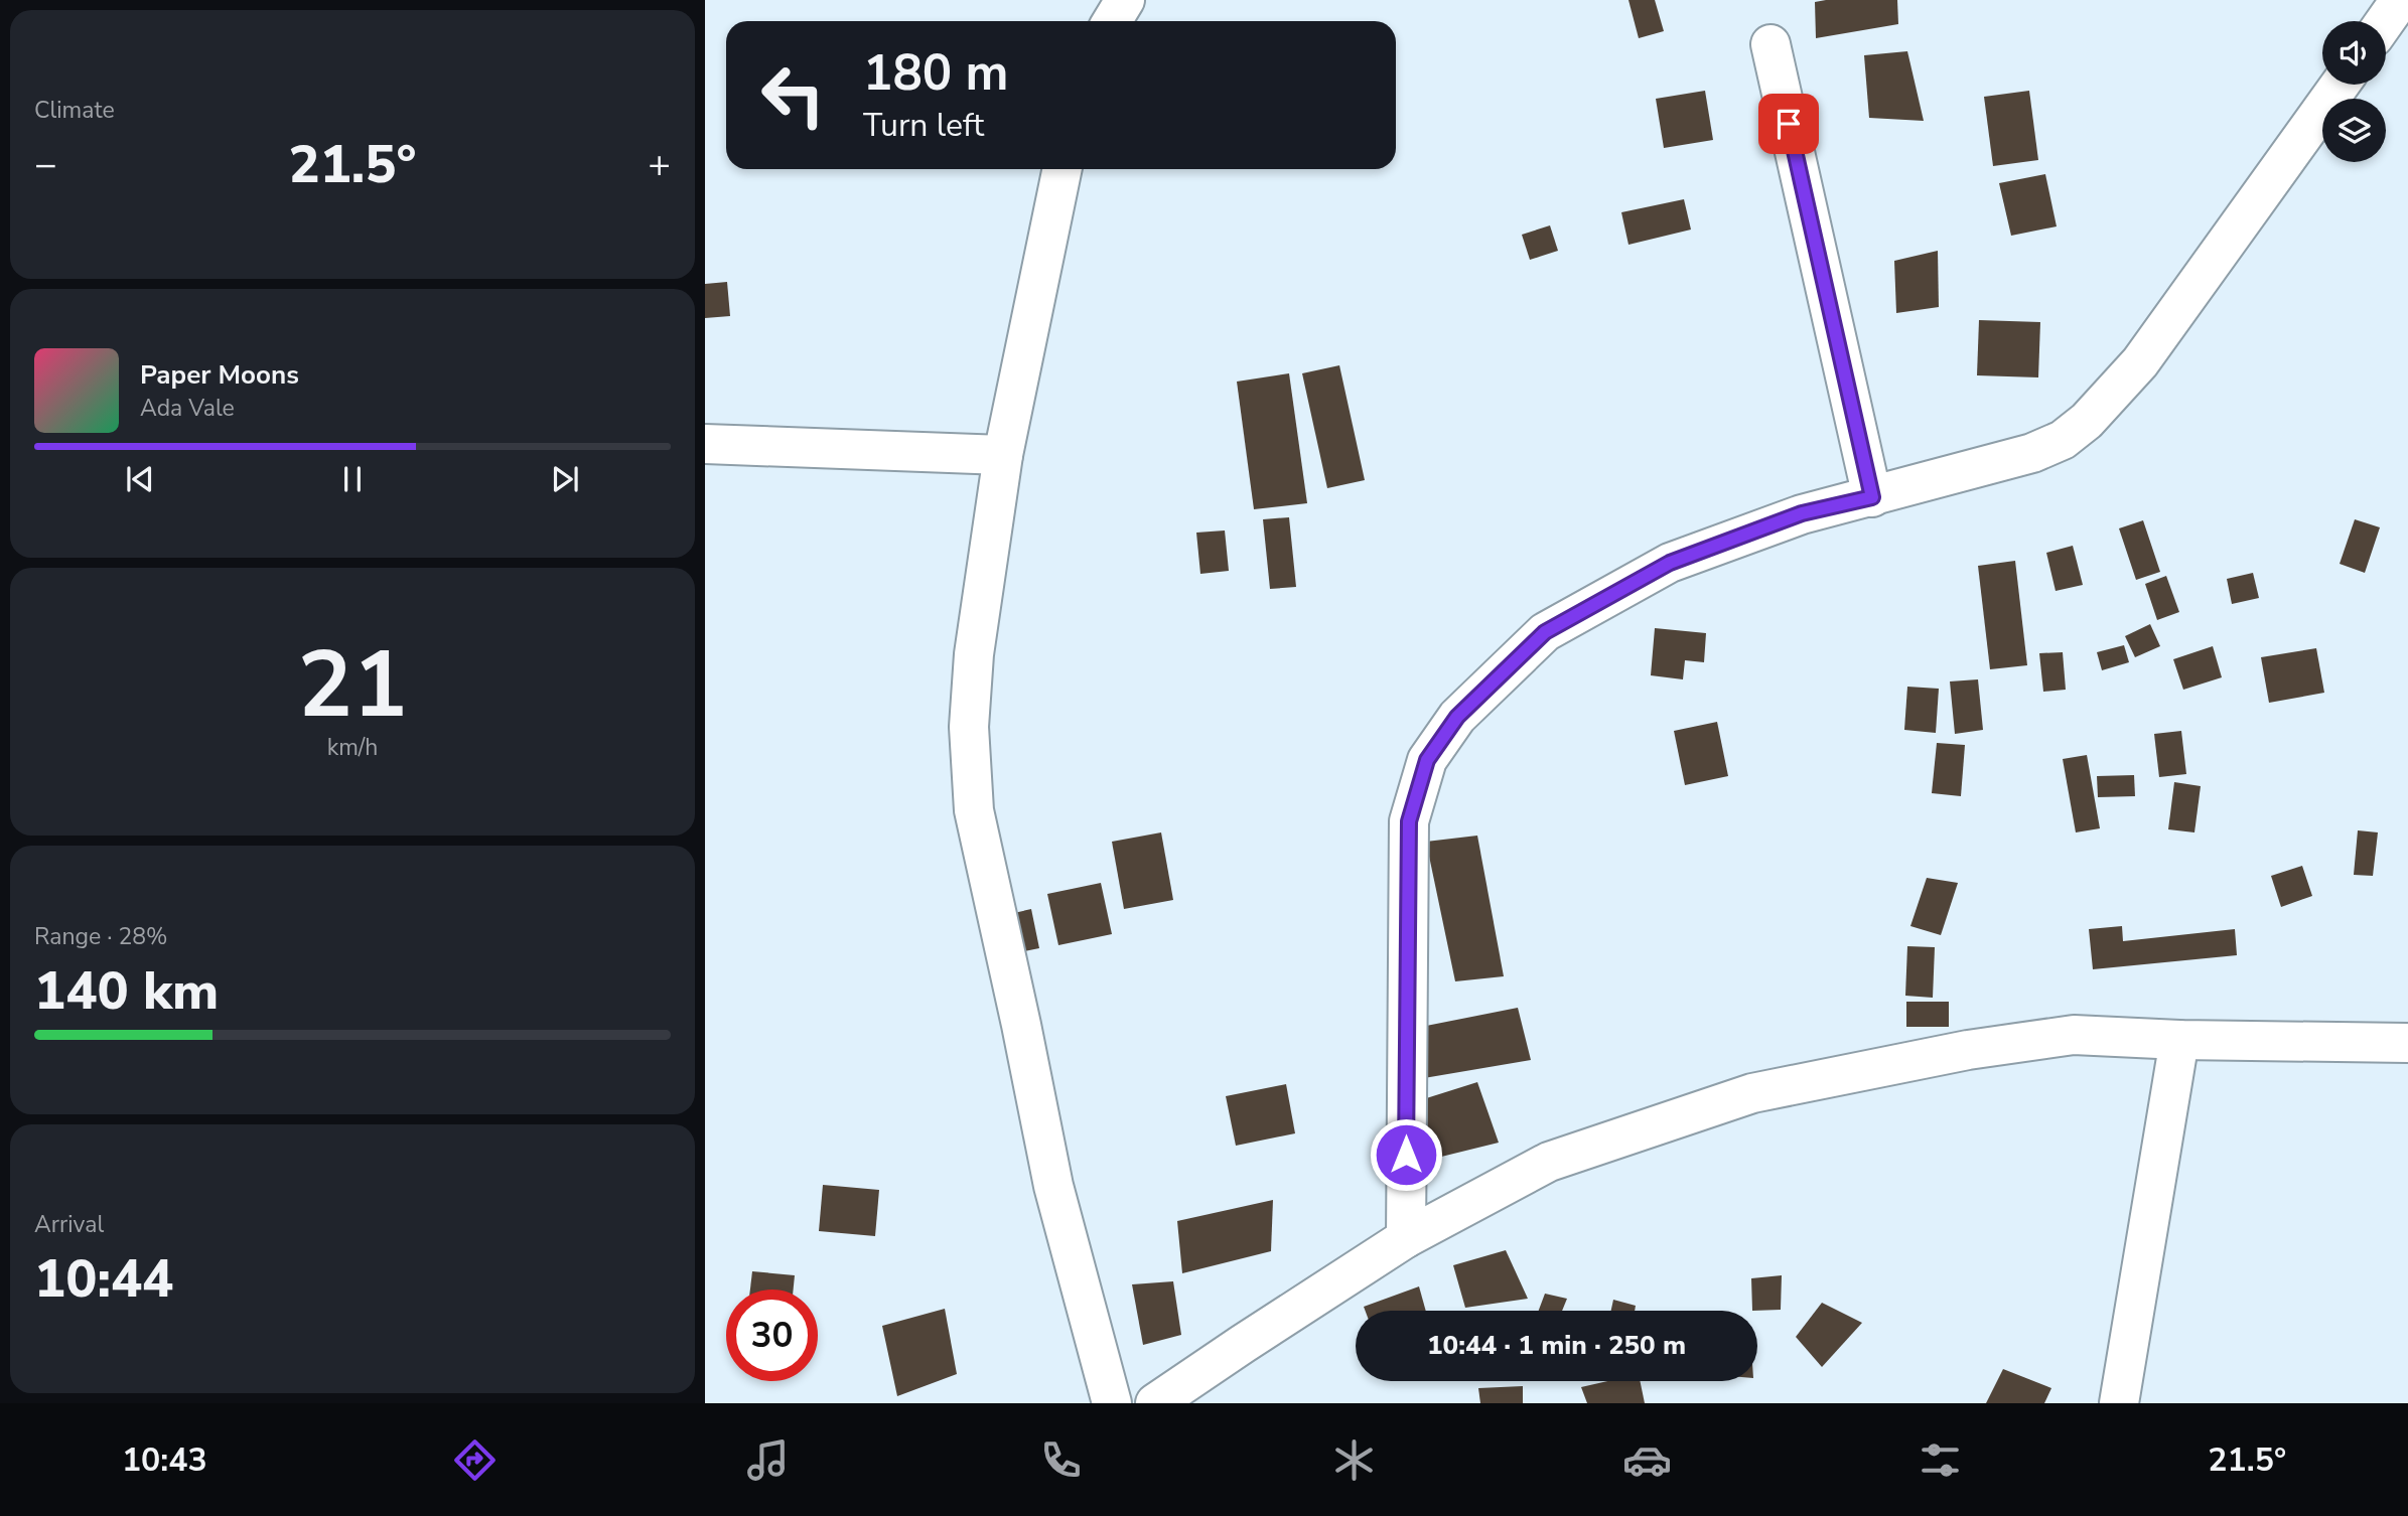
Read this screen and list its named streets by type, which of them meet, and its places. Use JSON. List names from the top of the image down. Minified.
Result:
{"page":{"tile":["Climate",["21","km/h"],["Range · 28%","140 km"],["Arrival","10:44"]],"turn":["180 m","Turn left"],"heat":["−","21.5°","+"],"song":["Paper Moons","Ada Vale"],"limit":"30","trip":"10:44 · 1 min · 250 m","tabs":["10:43","21.5°"]}}
